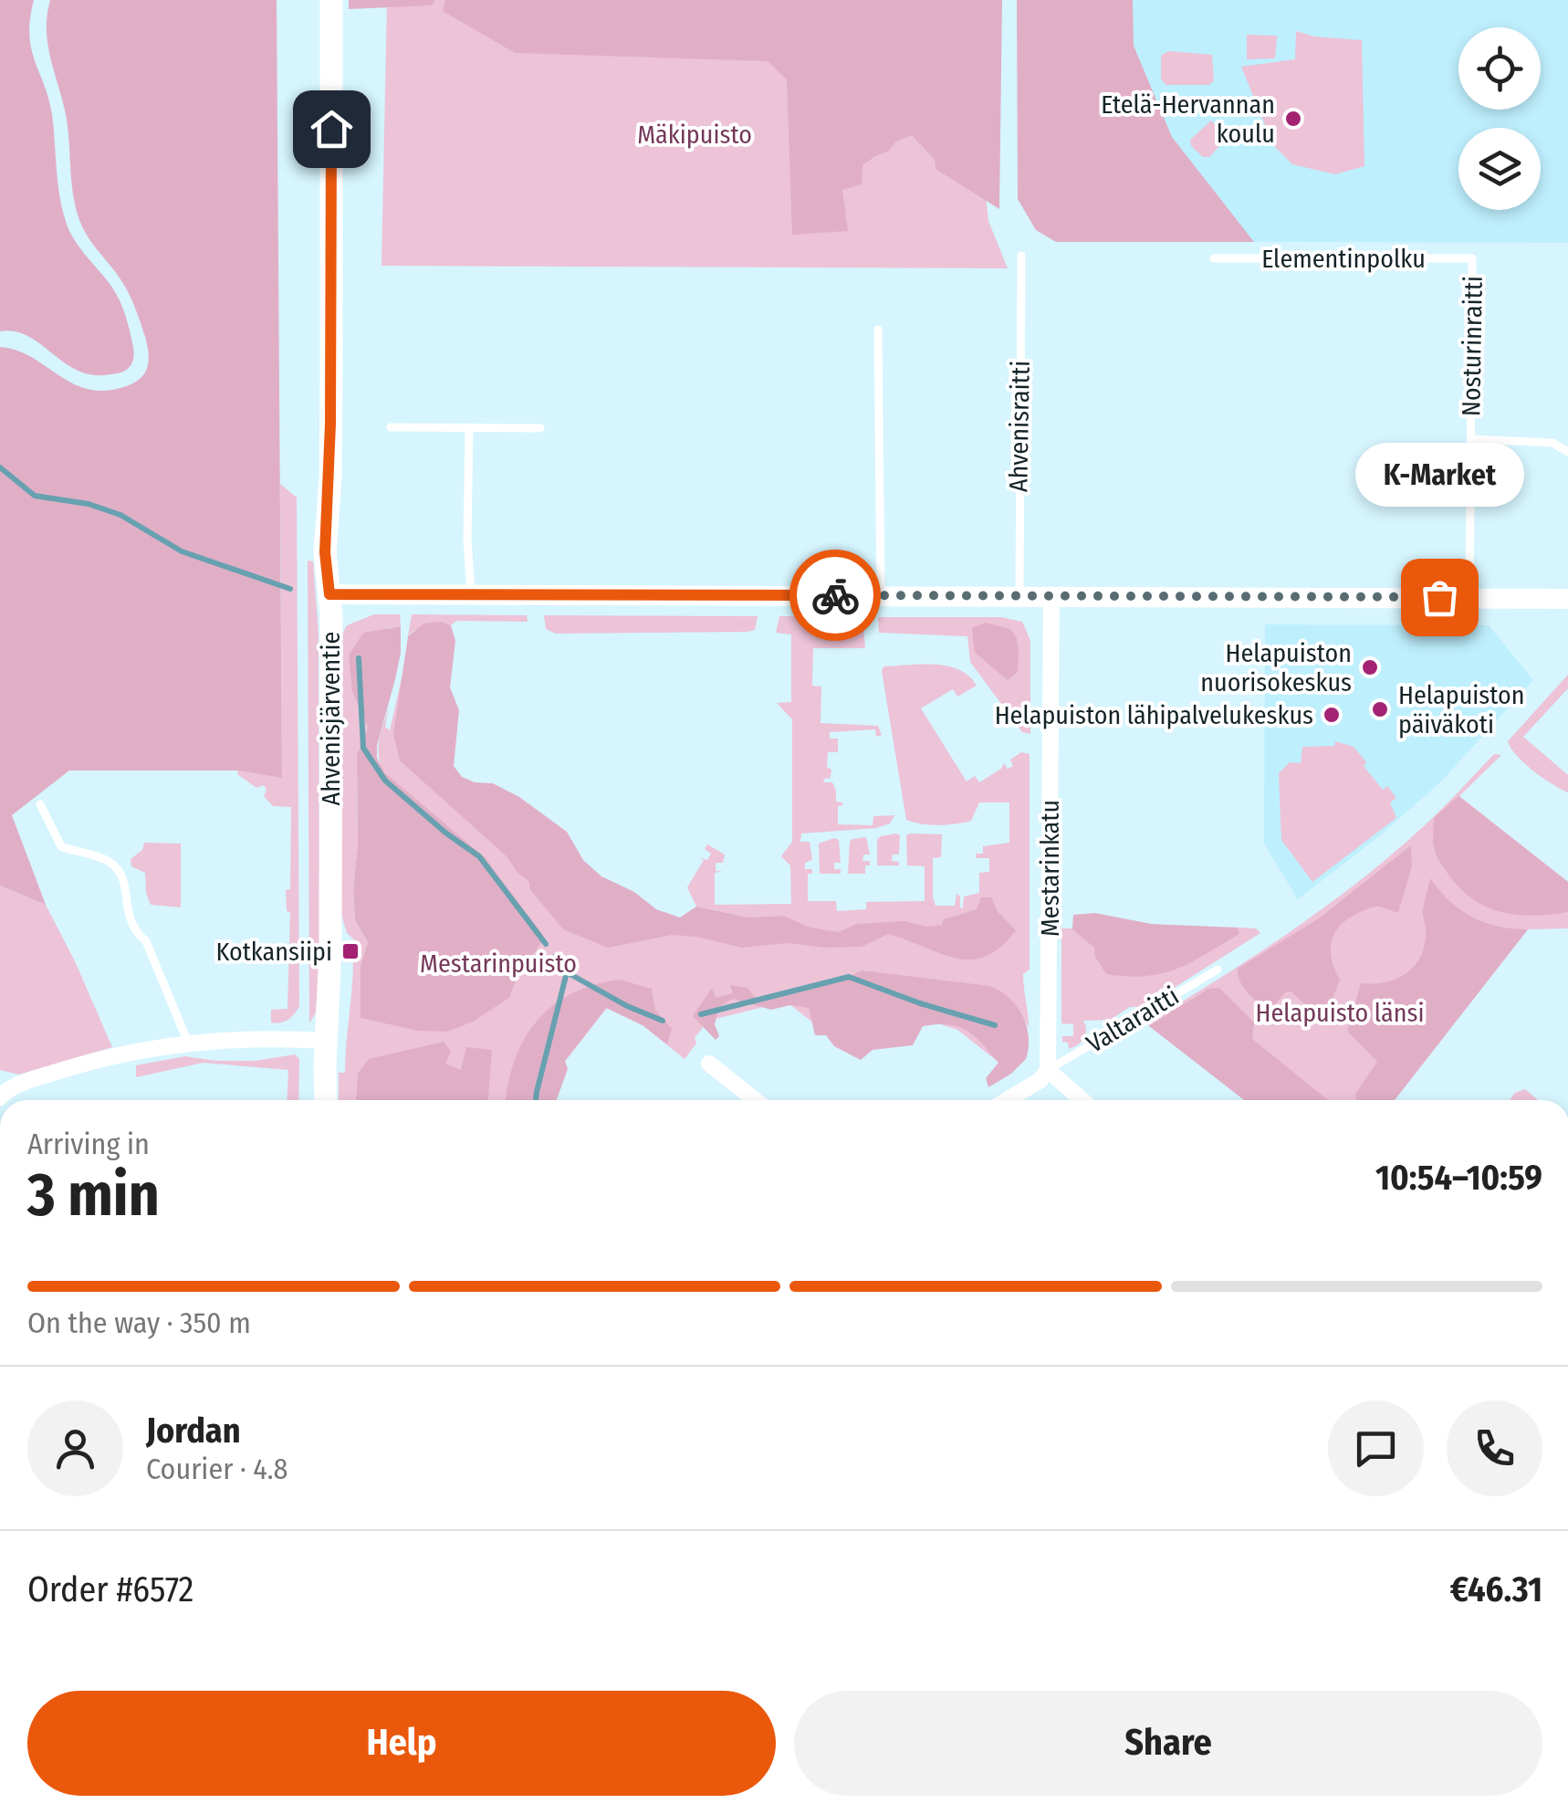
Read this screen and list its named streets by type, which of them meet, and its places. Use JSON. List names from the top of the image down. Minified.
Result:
{"streets":{"main road":["Ahvenisjärventie"],"street":["Mestarinkatu"],"lane":["Elementinpolku","Nosturinraitti","Ahvenisraitti","Valtaraitti"]},"crossings":[["Elementinpolku","Nosturinraitti"],["Mestarinkatu","Valtaraitti"]],"parks":["Mäkipuisto","Mestarinpuisto","Helapuisto länsi"],"places":{"other":["Etelä-Hervannan koulu","K-Market","Helapuiston nuorisokeskus","Helapuiston päiväkoti","Helapuiston lähipalvelukeskus"],"transit":["Kotkansiipi"]},"page":{"bubble":"K-Market","heading":["3 min","Arriving in","10:54–10:59"],"panel":["Jordan","Courier · 4.8","Order #6572","€46.31"],"bar":"On the way · 350 m","buttons":["Help","Share"]}}
